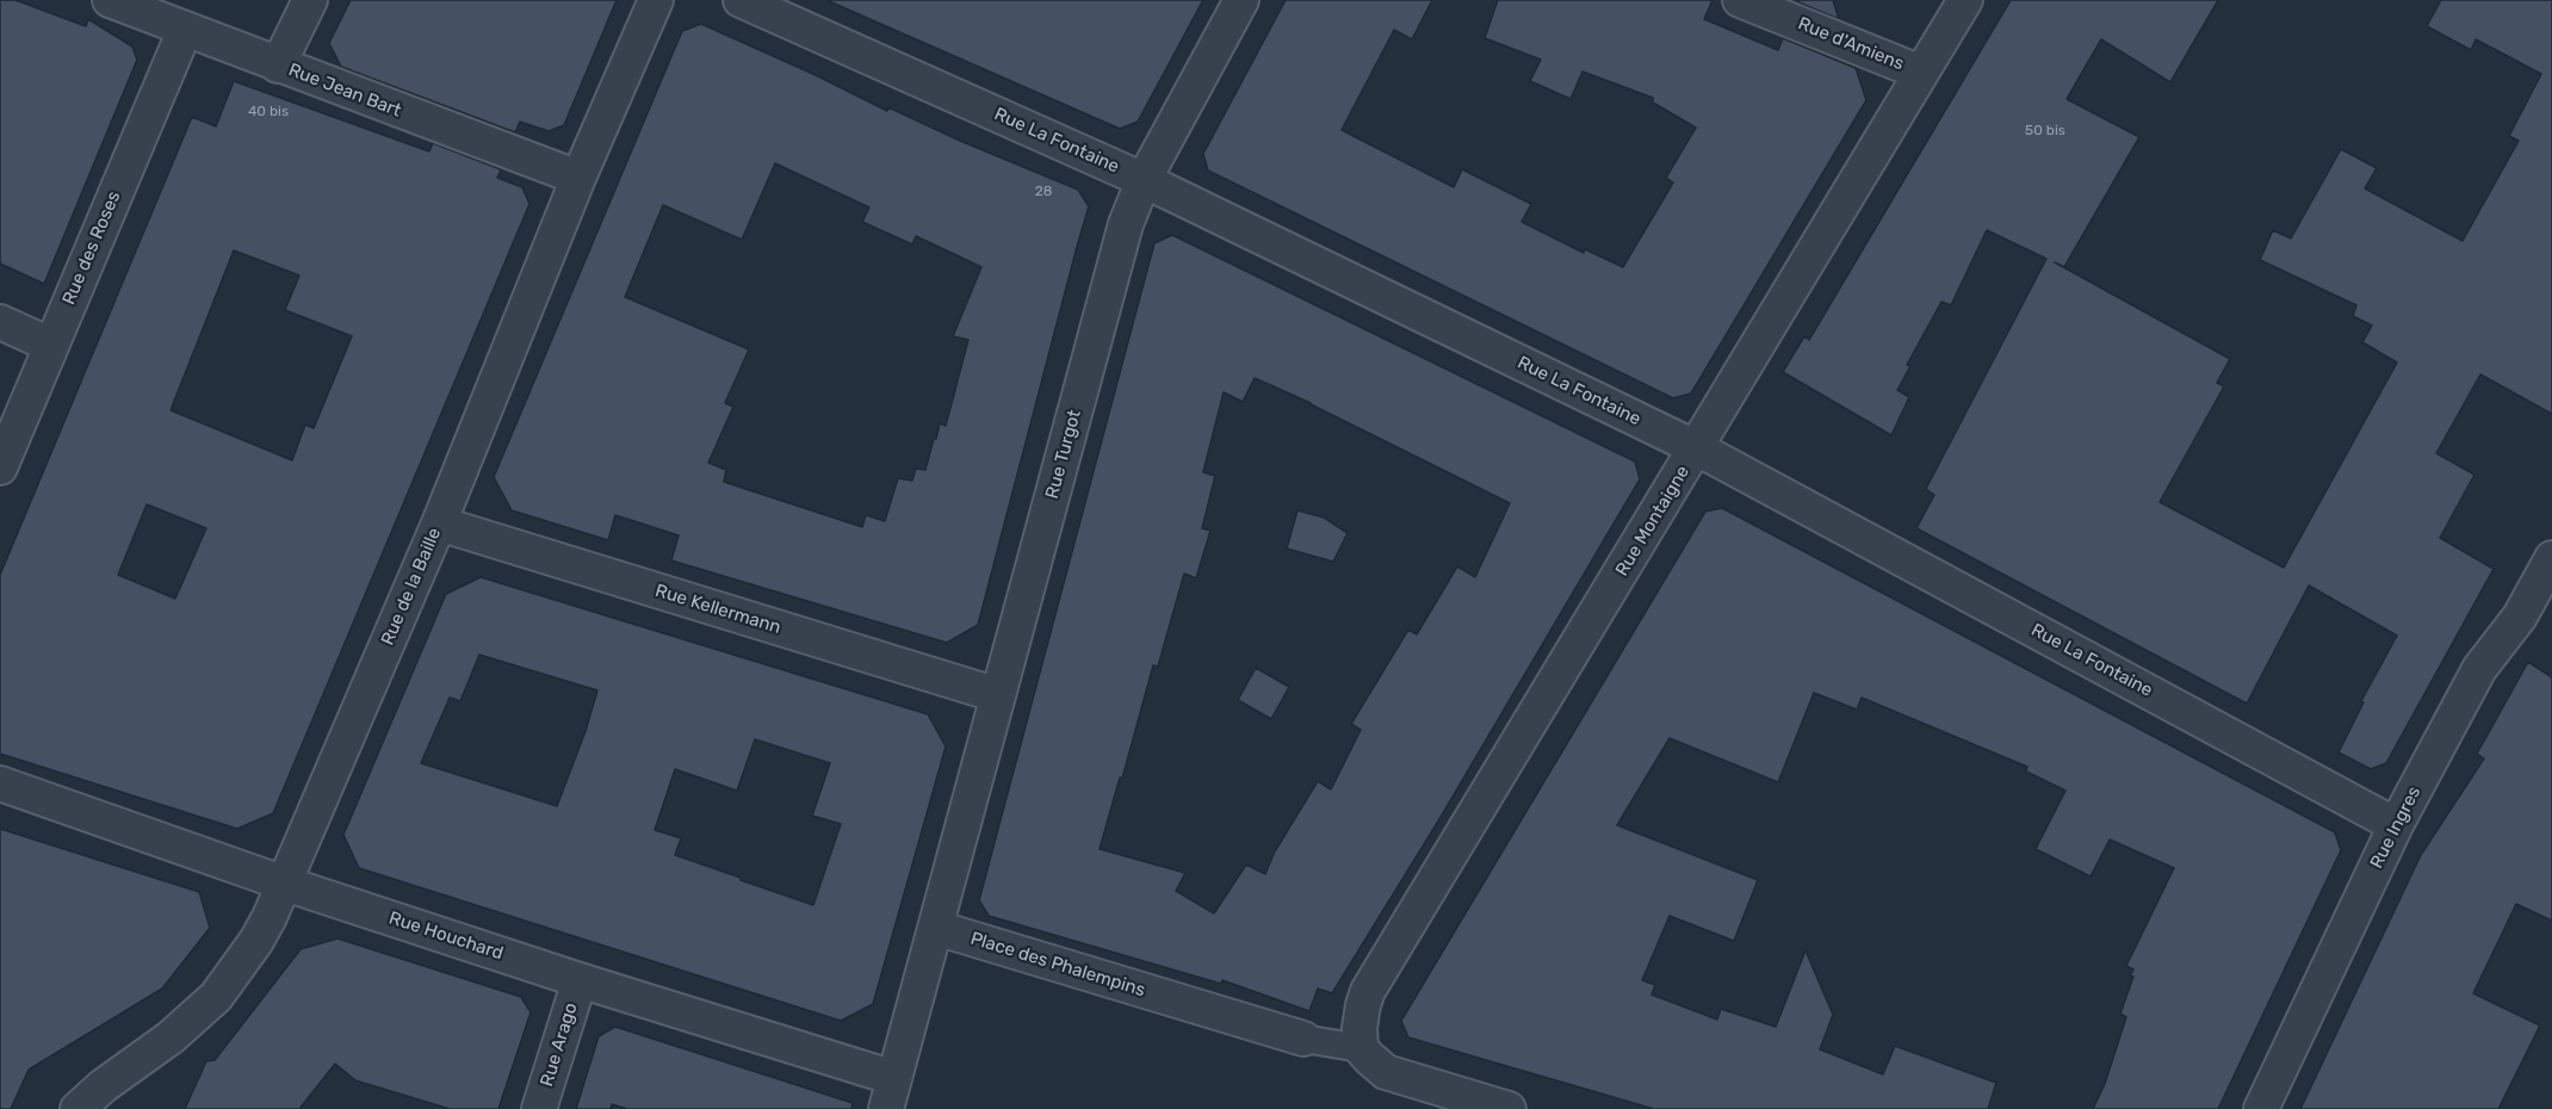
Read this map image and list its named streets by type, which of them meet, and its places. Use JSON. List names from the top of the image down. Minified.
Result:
{"streets":{"street":["Rue d'Amiens","Rue Jean Bart","Rue La Fontaine","Rue des Roses","Rue Turgot","Rue Montaigne","Rue de la Baille","Rue Kellermann","Rue Ingres","Rue Houchard","Place des Phalempins","Rue Arago"]},"crossings":[["Rue d'Amiens","Rue Montaigne"],["Rue Jean Bart","Rue des Roses"],["Rue Jean Bart","Rue de la Baille"],["Rue La Fontaine","Rue Turgot"],["Rue La Fontaine","Rue Montaigne"],["Rue La Fontaine","Rue Ingres"],["Rue Turgot","Rue Kellermann"],["Rue Turgot","Place des Phalempins"],["Rue Montaigne","Place des Phalempins"],["Rue de la Baille","Rue Kellermann"],["Rue de la Baille","Rue Houchard"],["Rue Houchard","Rue Arago"]],"house_numbers":["40 bis","50 bis","28"]}
